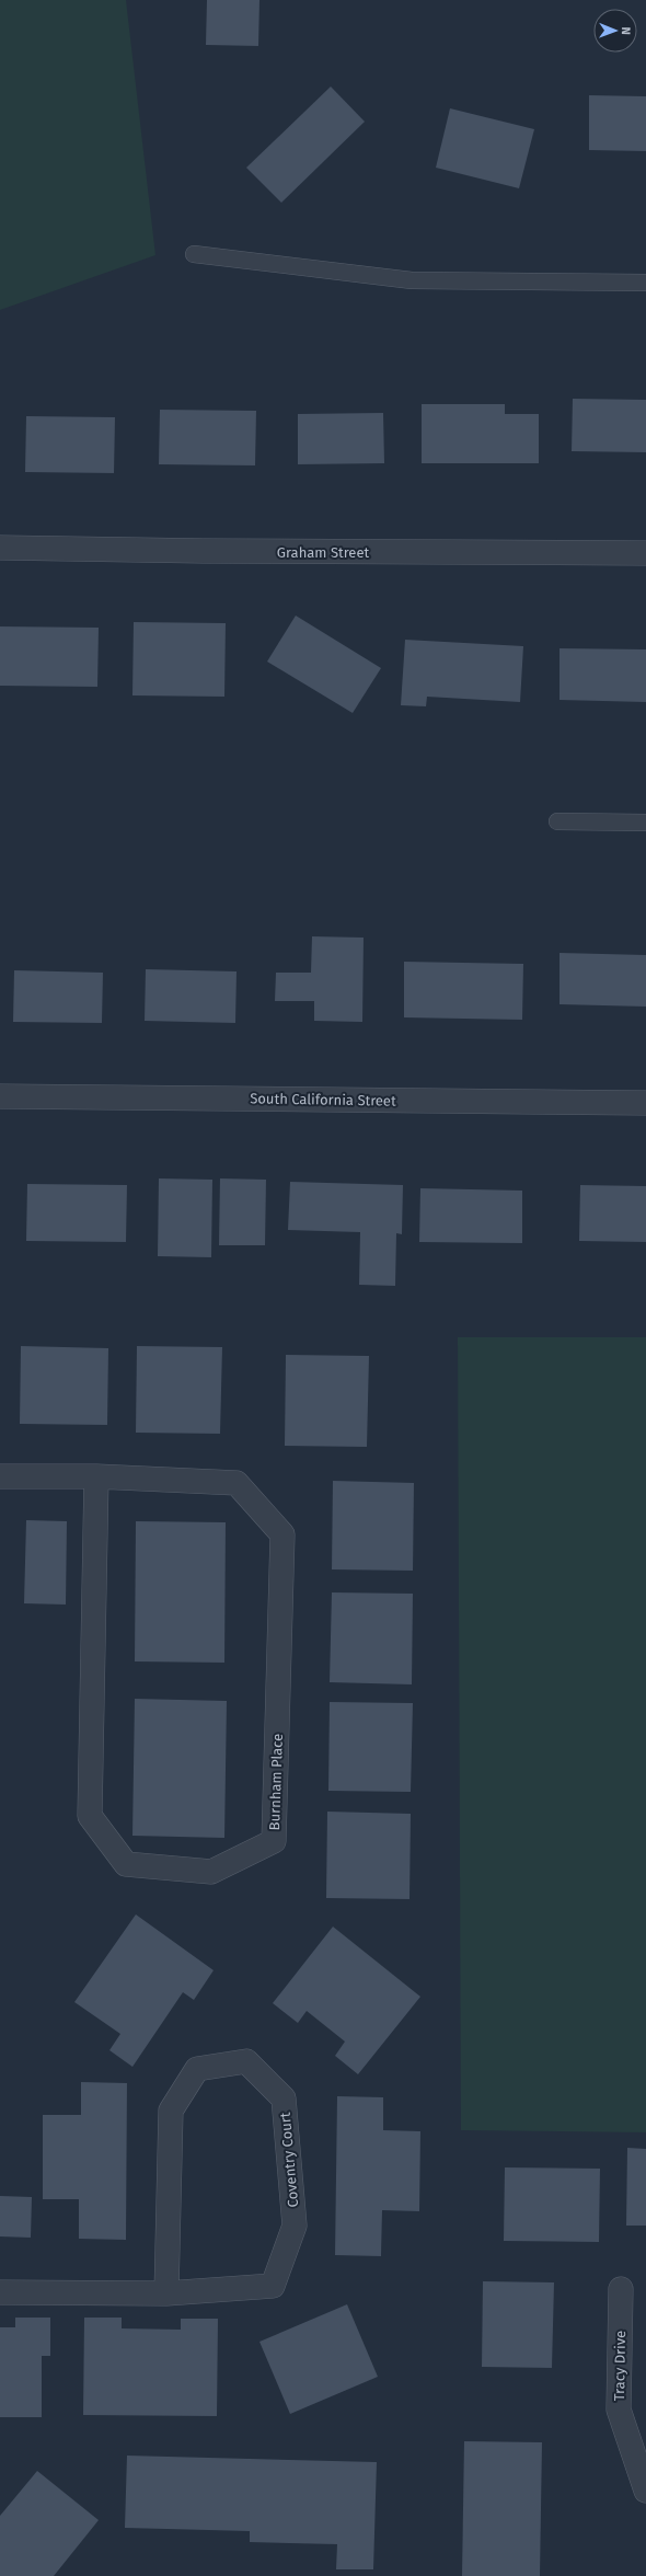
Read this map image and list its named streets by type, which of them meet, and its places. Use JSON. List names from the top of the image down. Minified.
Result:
{"streets":{"street":["Graham Street","South California Street","Burnham Place","Coventry Court","Tracy Drive"]},"north":"right"}
